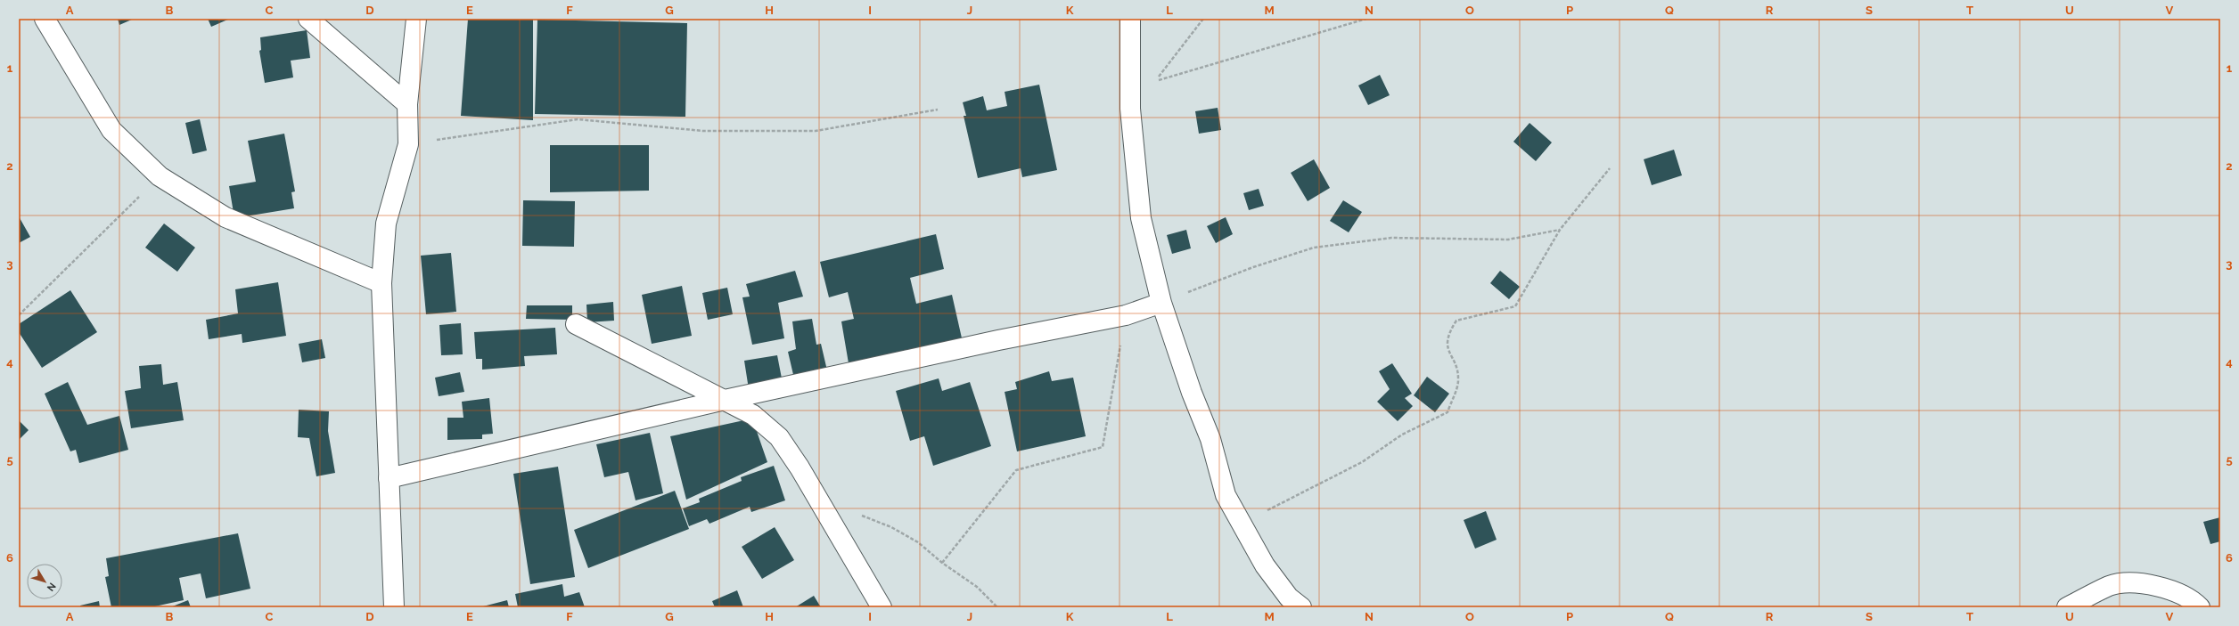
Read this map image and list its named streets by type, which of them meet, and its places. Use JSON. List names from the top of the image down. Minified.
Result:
{"north":"bottom right","grid":{"columns":["A","B","C","D","E","F","G","H","I","J","K","L","M","N","O","P","Q","R","S","T","U","V"],"rows":["1","2","3","4","5","6"]}}
